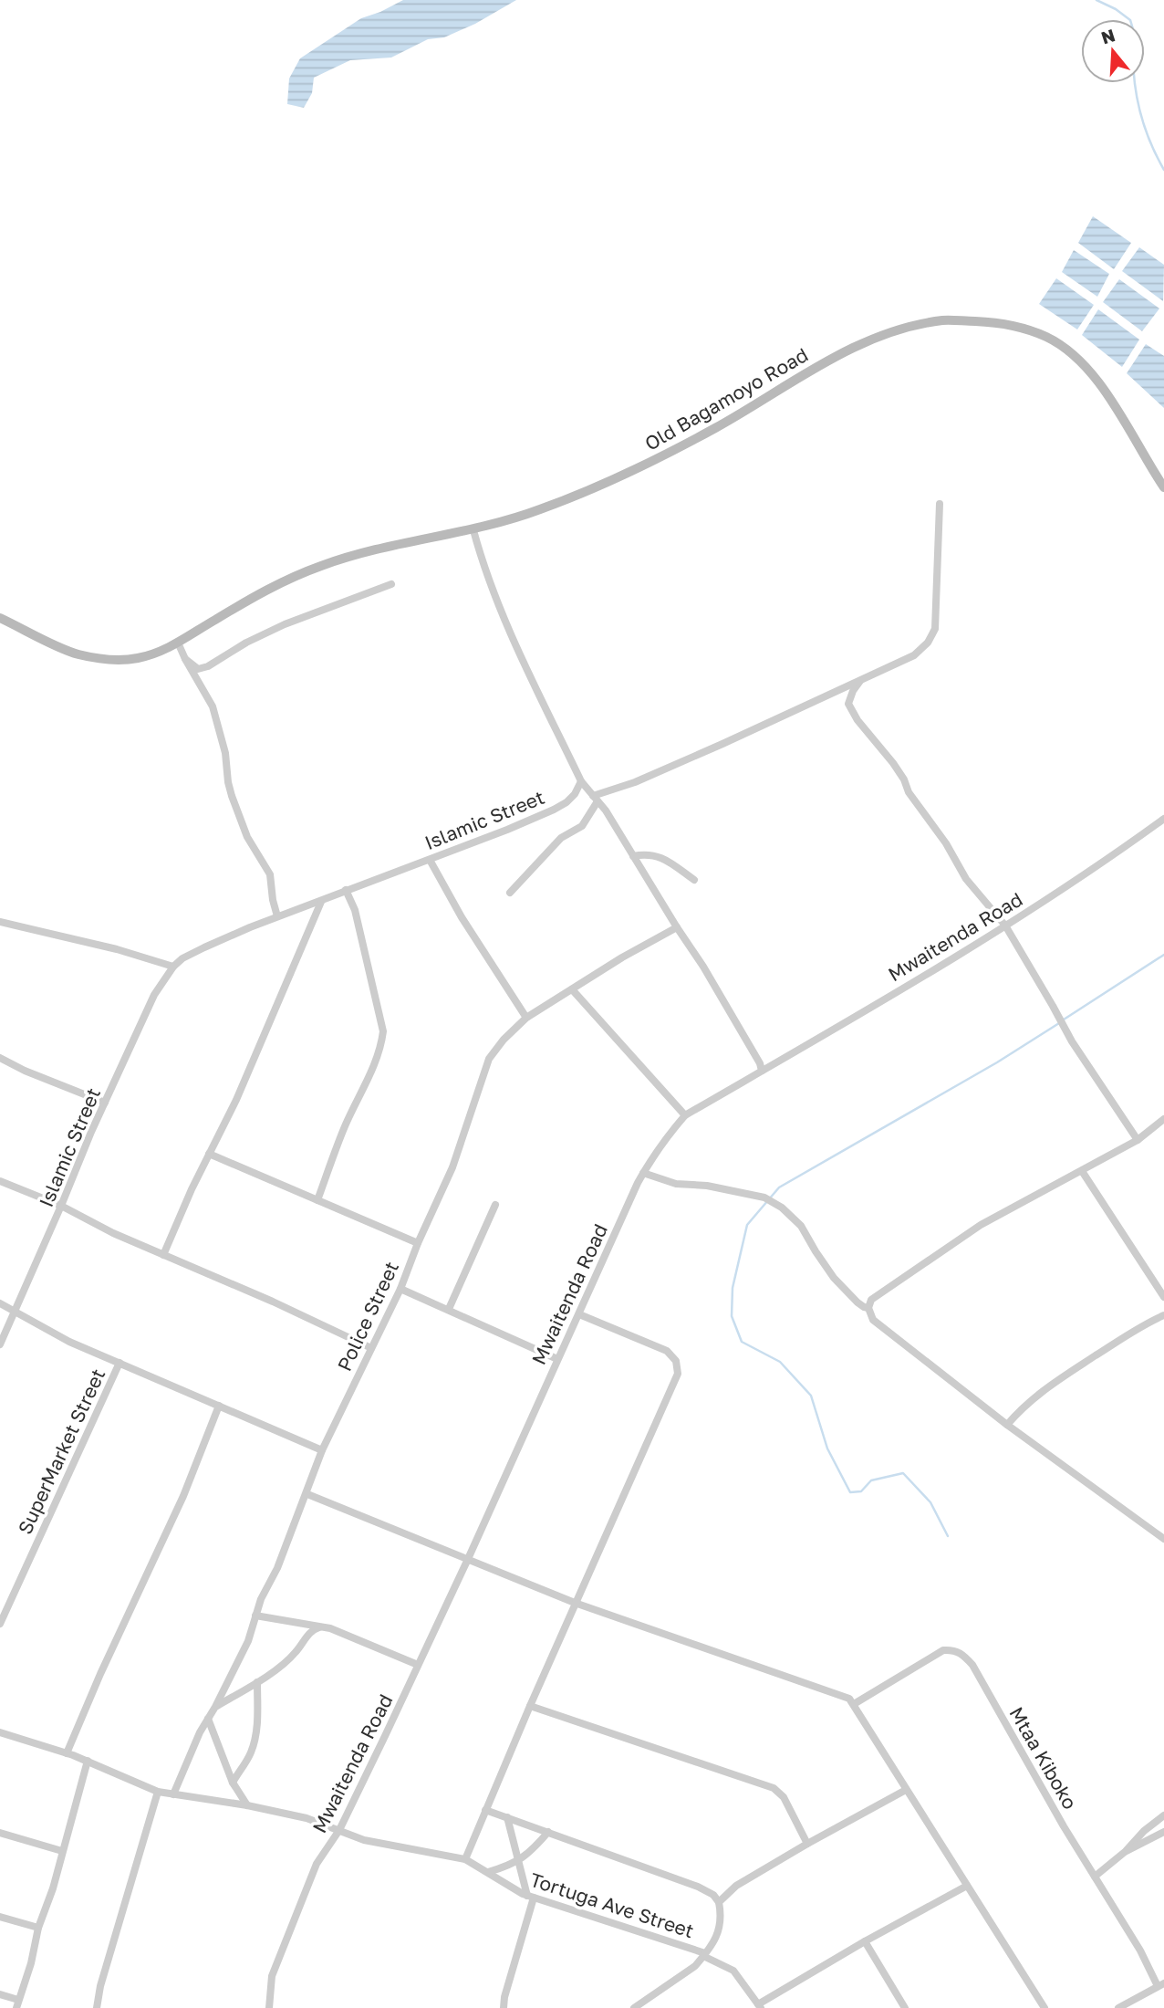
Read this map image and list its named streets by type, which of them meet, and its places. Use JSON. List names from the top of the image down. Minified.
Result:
{"streets":{"street":["Old Bagamoyo Road","Islamic Street","Mwaitenda Road","Police Street","SuperMarket Street","Mtaa Kiboko","Tortuga Ave Street"]},"crossings":[["Mwaitenda Road","Tortuga Ave Street"],["Police Street","Tortuga Ave Street"]],"north":"top"}
